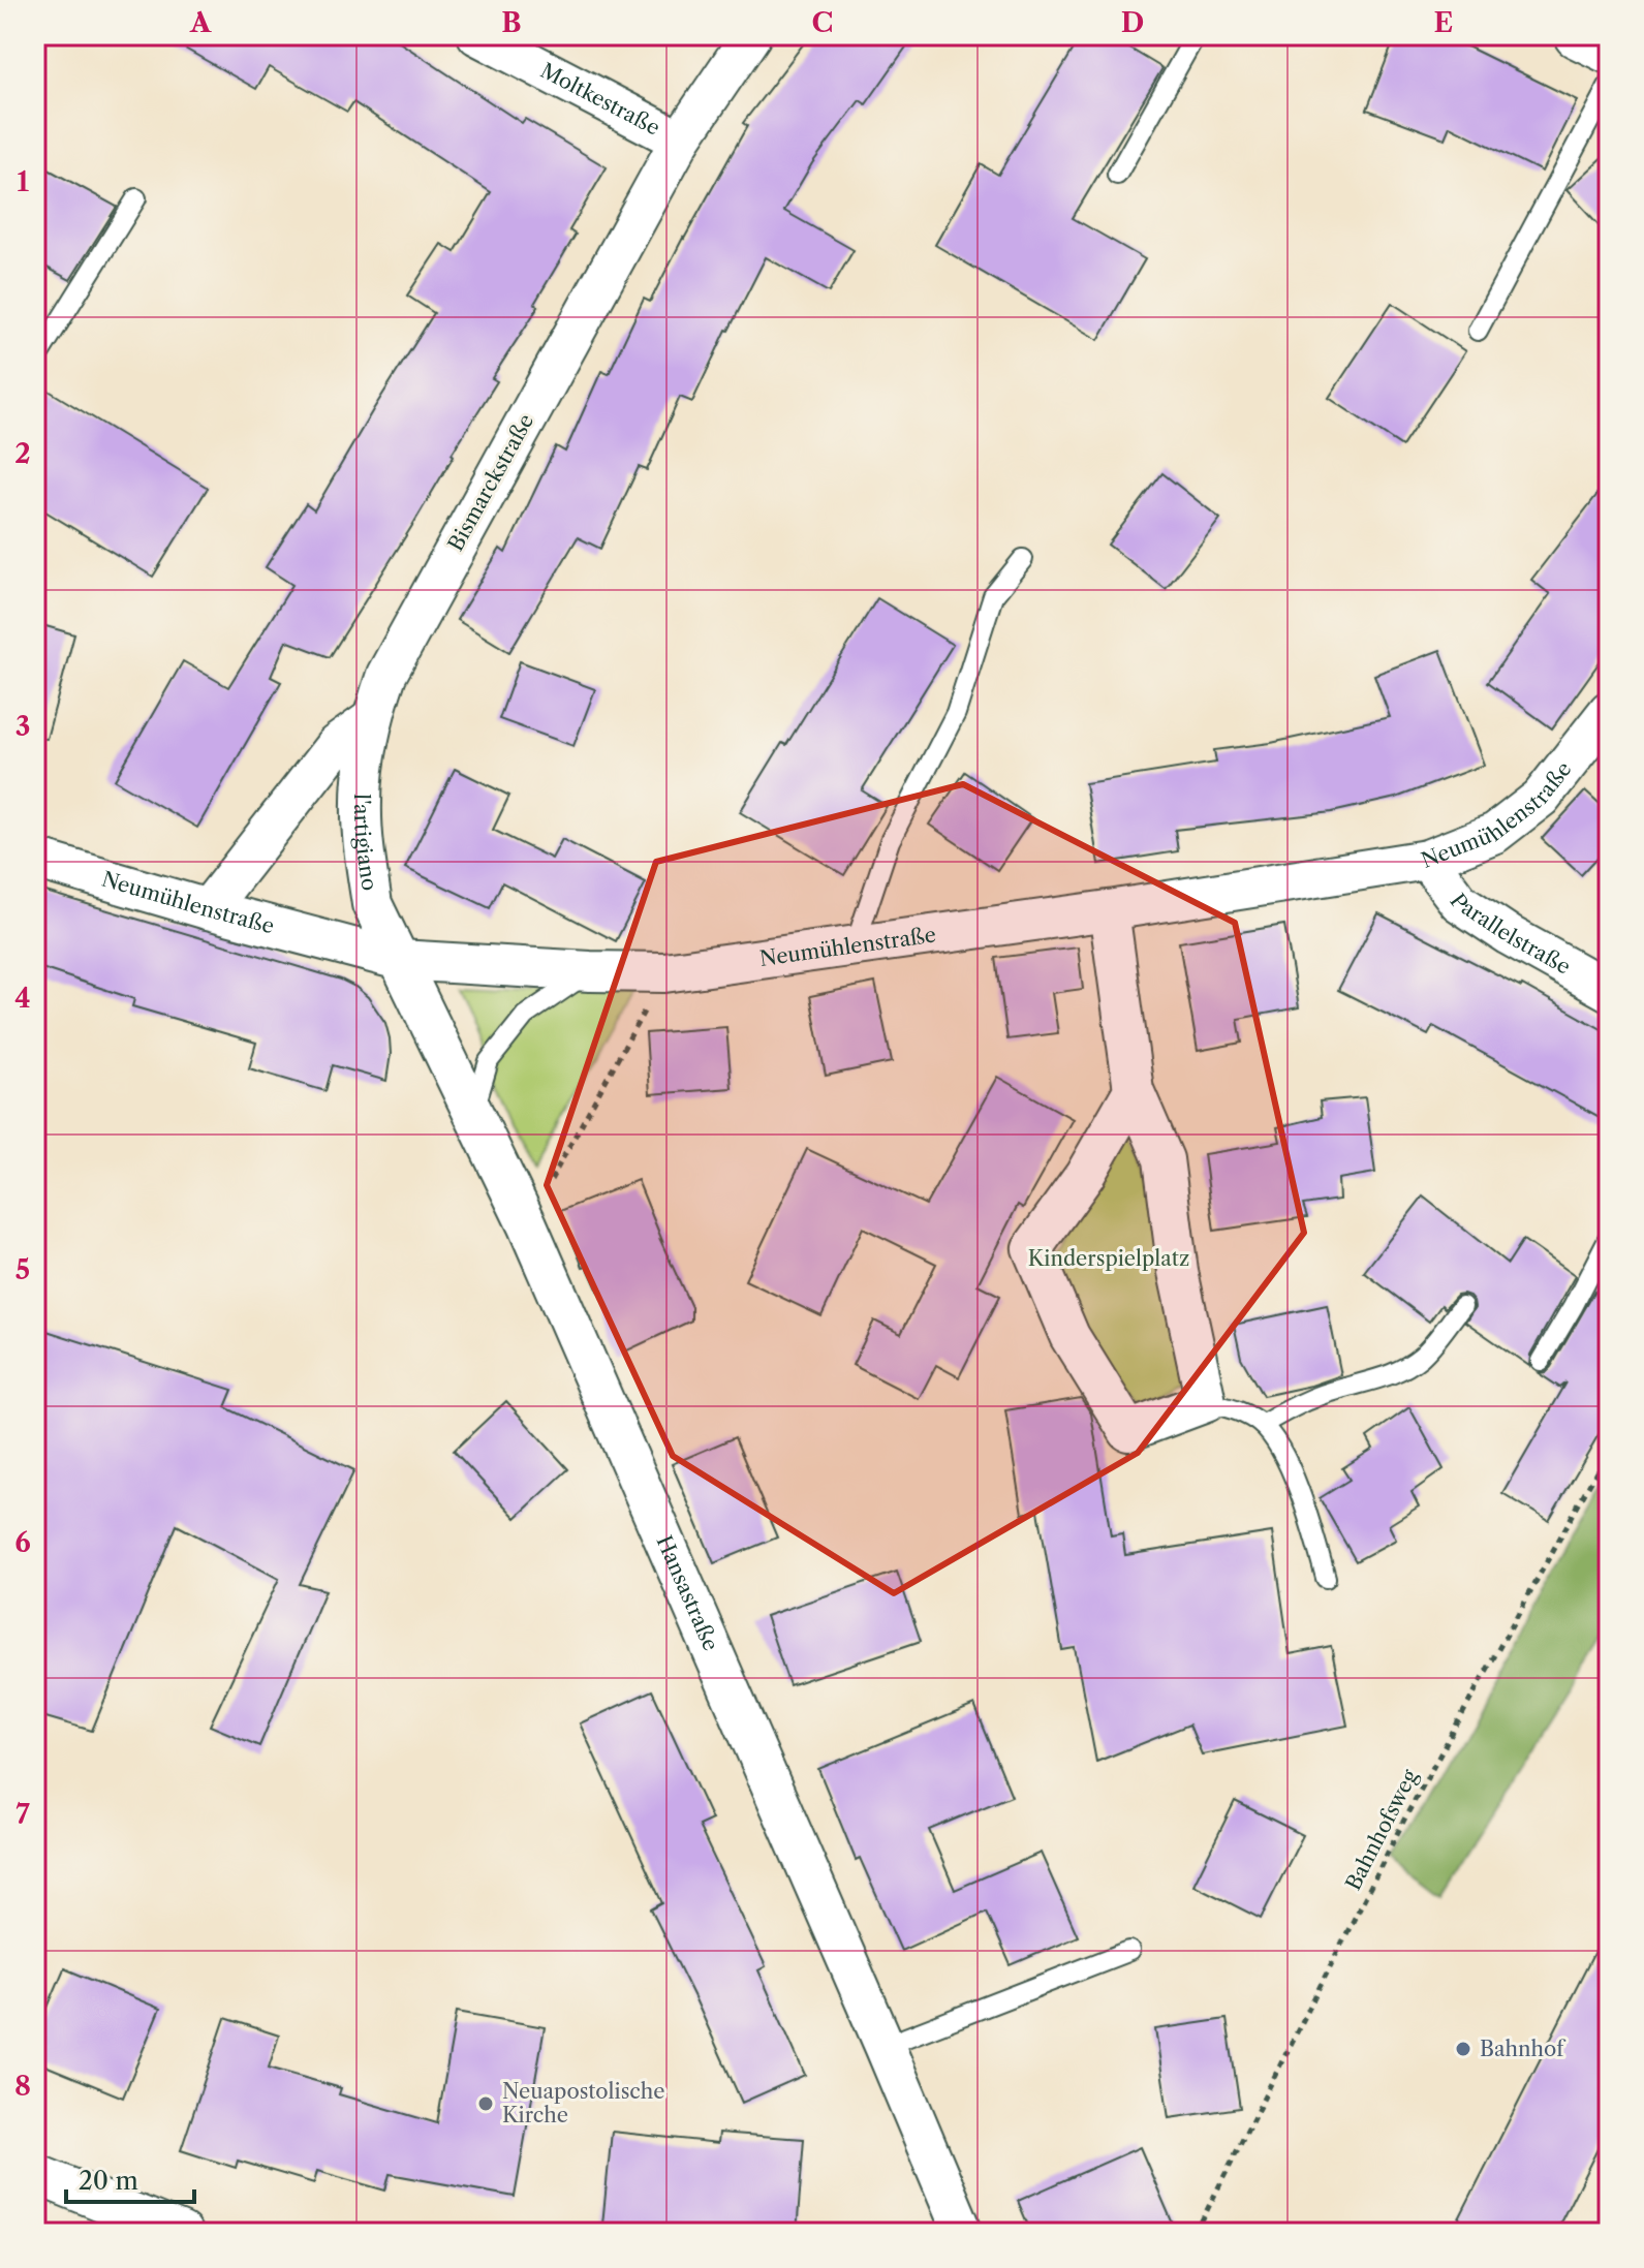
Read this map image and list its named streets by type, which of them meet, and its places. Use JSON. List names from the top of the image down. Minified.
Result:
{"streets":{"street":["Moltkestraße","Bismarckstraße","Neumühlenstraße","l'artigiano","Parallelstraße","Hansastraße"],"path":["Bahnhofsweg"]},"crossings":[["Moltkestraße","Bismarckstraße"],["Bismarckstraße","l'artigiano"],["Neumühlenstraße","l'artigiano"],["Neumühlenstraße","Parallelstraße"],["Neumühlenstraße","Hansastraße"],["l'artigiano","Hansastraße"]],"parks":["Kinderspielplatz"],"places":["Bahnhof","Neuapostolische Kirche"],"scale_bar":"20 m","grid":{"columns":["A","B","C","D","E"],"rows":["1","2","3","4","5","6","7","8"]}}
